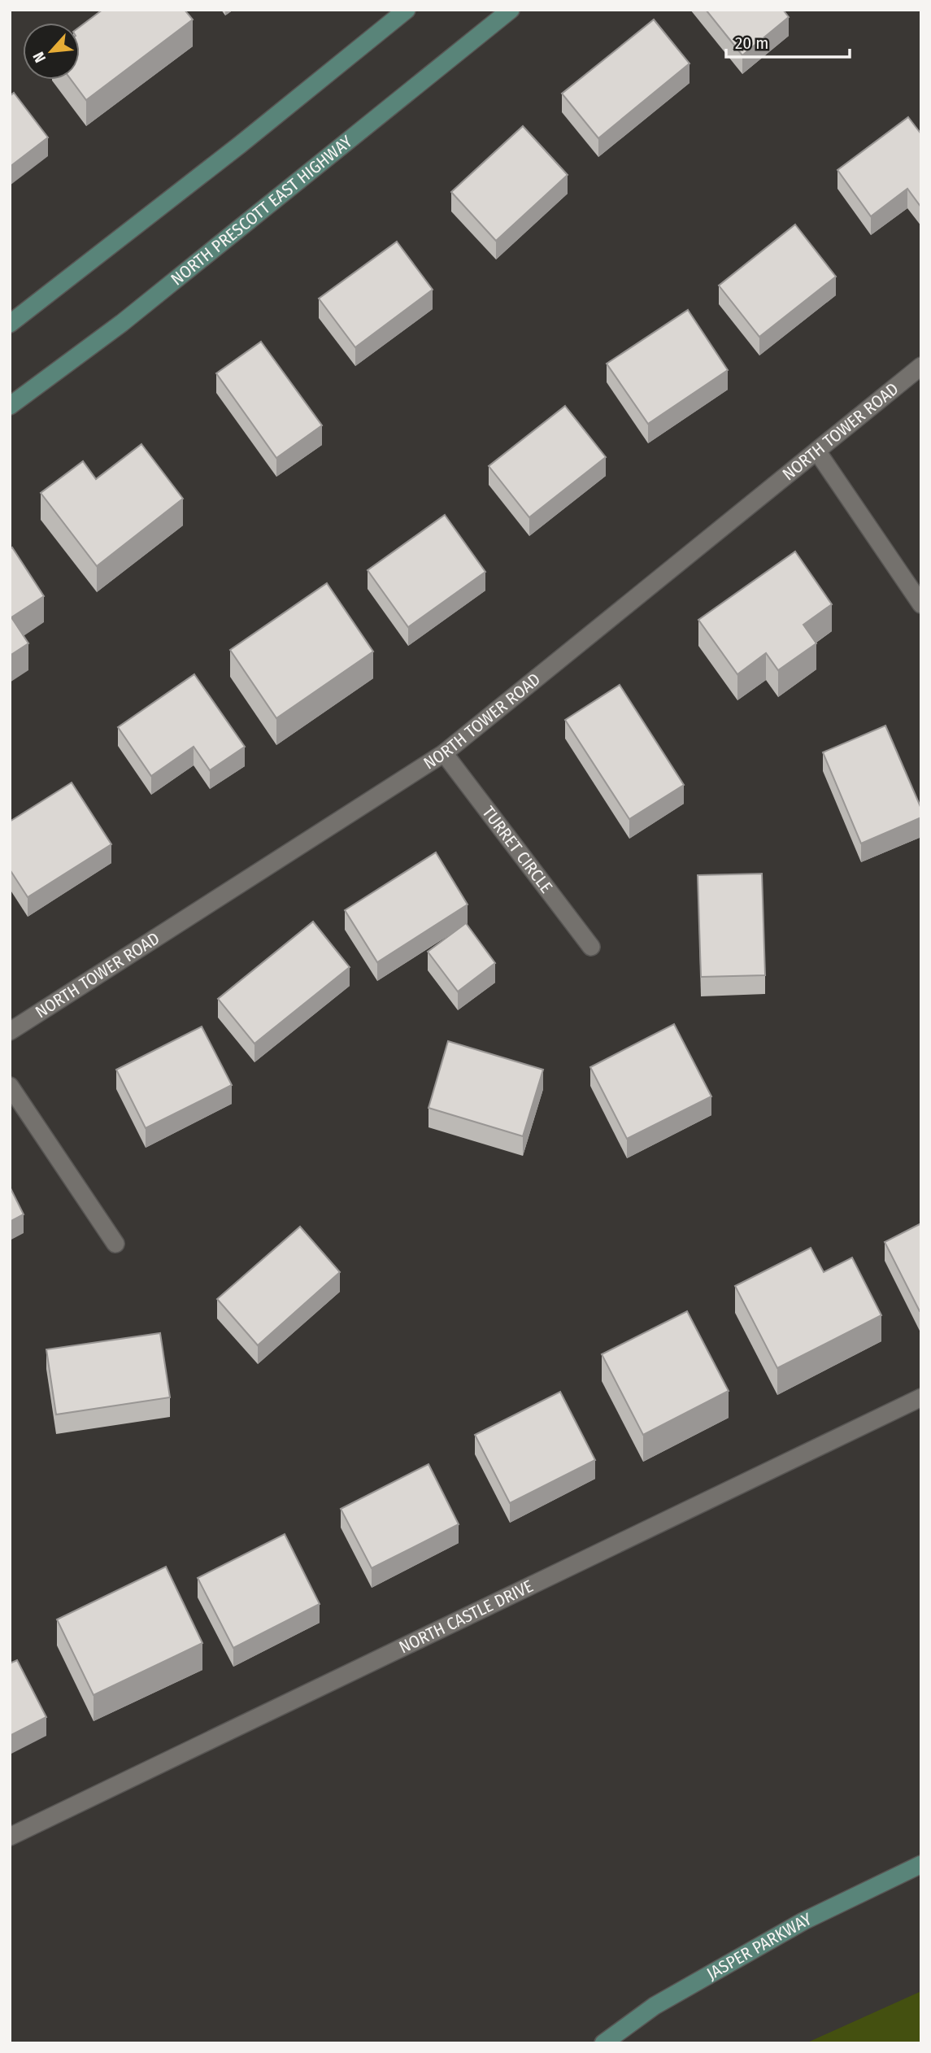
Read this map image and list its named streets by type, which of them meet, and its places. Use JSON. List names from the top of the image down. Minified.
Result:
{"streets":{"street":["NORTH PRESCOTT EAST HIGHWAY","NORTH TOWER ROAD","TURRET CIRCLE","NORTH CASTLE DRIVE","JASPER PARKWAY"]},"crossings":[["NORTH TOWER ROAD","TURRET CIRCLE"]],"scale_bar":"20 m","north":"bottom left"}
